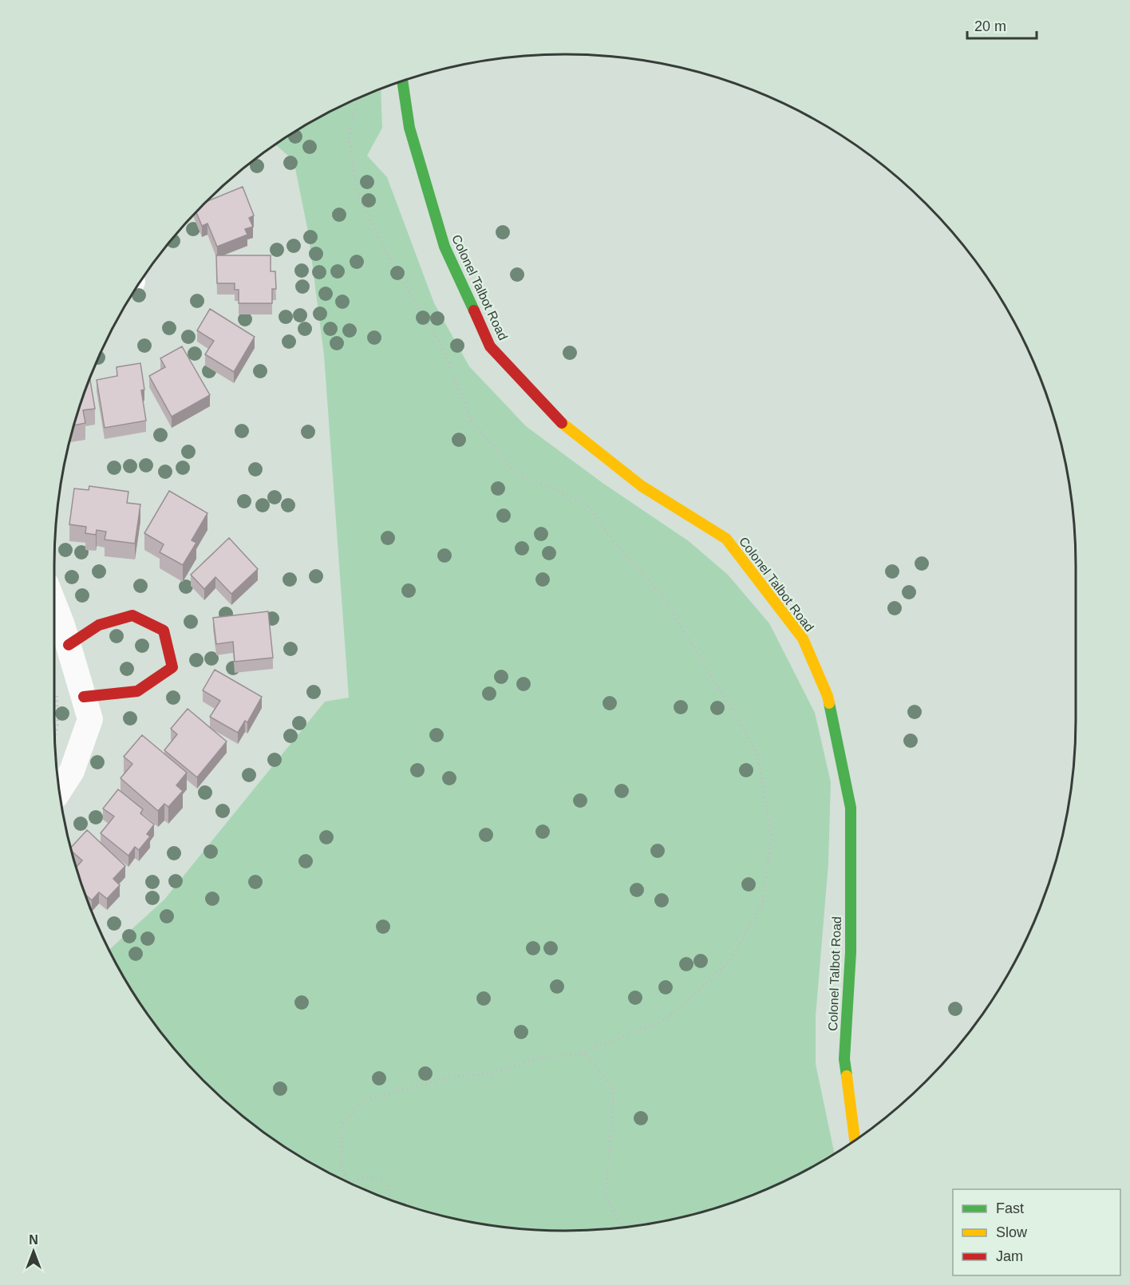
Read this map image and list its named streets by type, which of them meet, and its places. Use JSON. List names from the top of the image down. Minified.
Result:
{"streets":{"main road":["Colonel Talbot Road"]},"legend":["Fast","Slow","Jam"],"scale_bar":"20 m","north":"top"}
